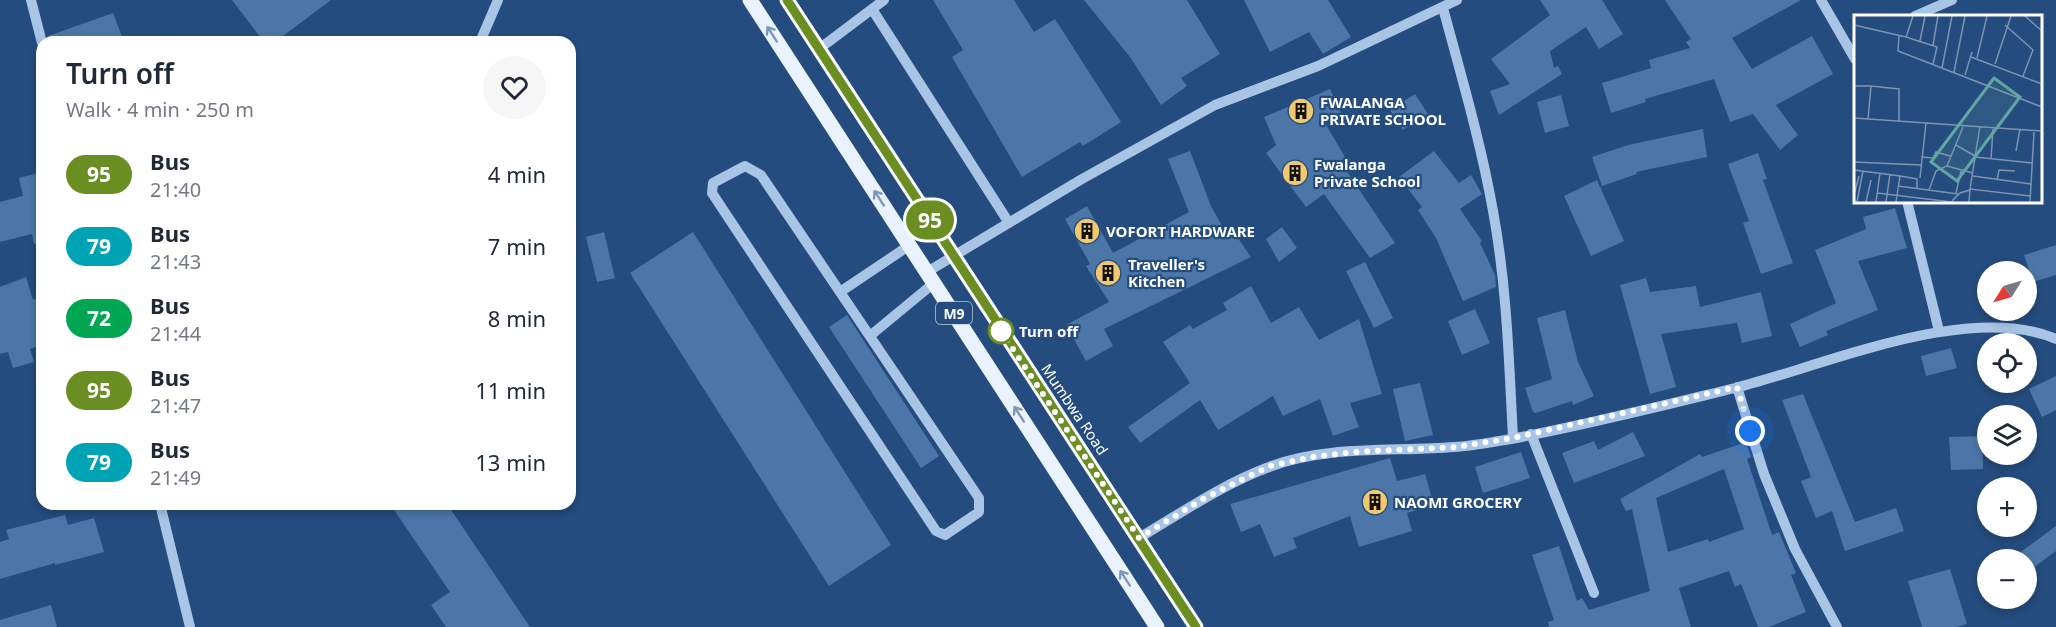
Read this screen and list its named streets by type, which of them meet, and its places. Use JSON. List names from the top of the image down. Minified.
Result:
{"streets":{"main road":["M9","Mumbwa Road"]},"places":{"building":["FWALANGA PRIVATE SCHOOL","Fwalanga Private School","VOFORT HARDWARE","Traveller's Kitchen","NAOMI GROCERY"],"other":["Turn off"]},"lines":["bus line 95"],"north":"bottom left","page":{"on_map":"95","heading":["Turn off","Walk · 4 min · 250 m"],"list":[{"mark":"95","name":"Bus","note":"21:40","value":"4 min"},{"mark":"79","name":"Bus","note":"21:43","value":"7 min"},{"mark":"72","name":"Bus","note":"21:44","value":"8 min"},{"mark":"95","name":"Bus","note":"21:47","value":"11 min"},{"mark":"79","name":"Bus","note":"21:49","value":"13 min"}],"map_buttons":["+","−"]}}
